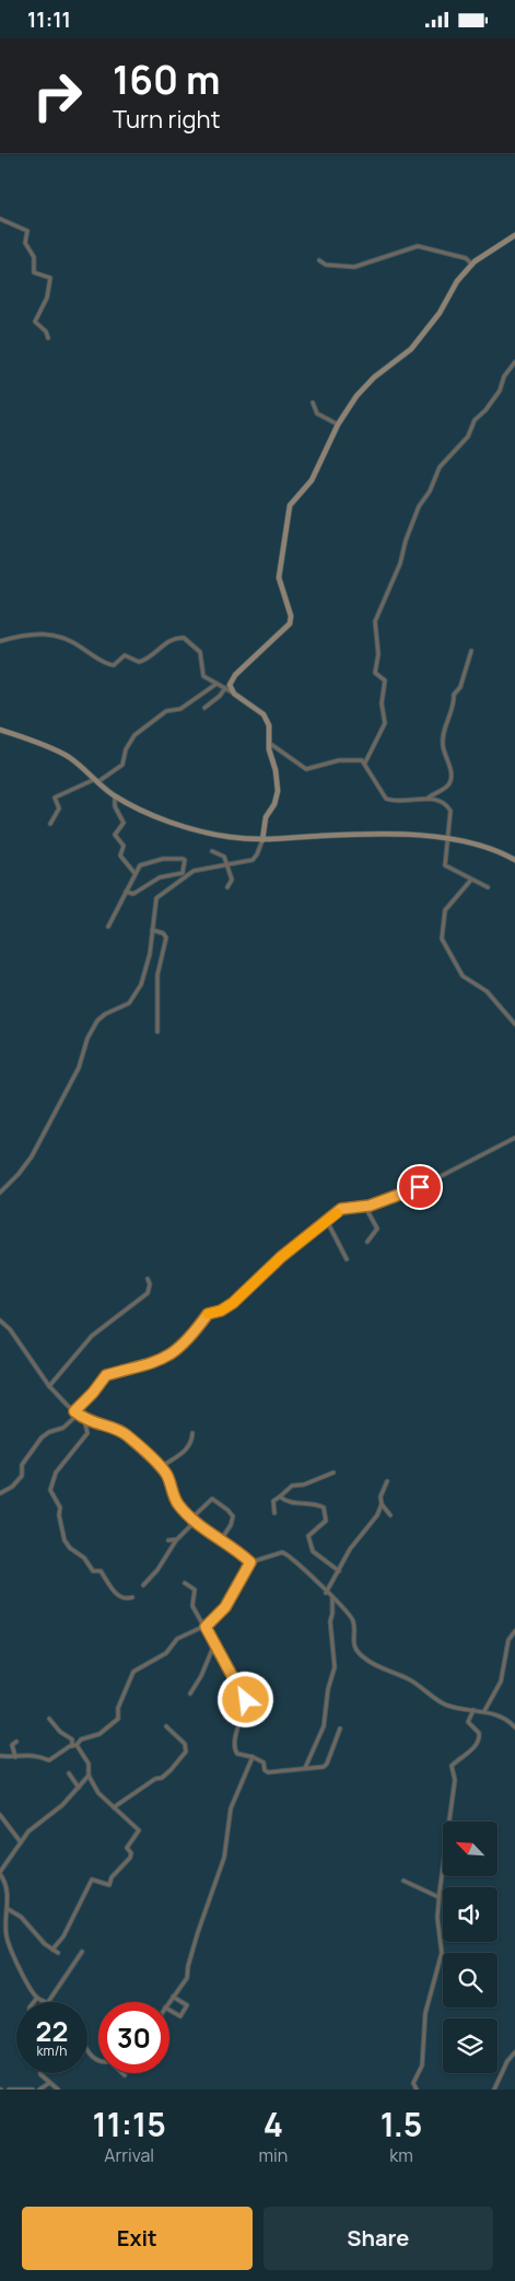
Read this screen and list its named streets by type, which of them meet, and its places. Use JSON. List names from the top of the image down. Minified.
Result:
{"north":"top left","page":{"status":"11:11","turn":["160 m","Turn right"],"speed":"22 km/h","limit":"30","eta":["11:15","Arrival","4","min","1.5","km"],"buttons":["Exit","Share"]}}
